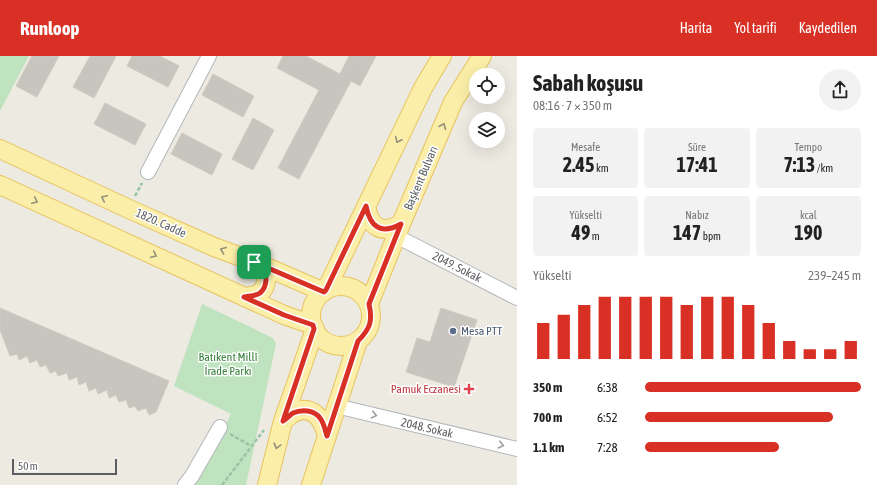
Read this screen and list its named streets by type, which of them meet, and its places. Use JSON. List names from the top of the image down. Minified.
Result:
{"streets":{"main road":["Başkent Bulvarı","1820. Cadde"],"street":["2049. Sokak","2048. Sokak"]},"crossings":[["Başkent Bulvarı","1820. Cadde"],["Başkent Bulvarı","2049. Sokak"]],"one_way":["2048. Sokak"],"parks":["Batıkent Millî İrade Parkı"],"places":{"other":["Mesa PTT"],"health":["Pamuk Eczanesi"]},"scale_bar":"50 m","page":{"header":"Runloop","nav":["Harita","Yol tarifi","Kaydedilen"],"heading":["Sabah koşusu","08:16 · 7 × 350 m"],"stats":[["Mesafe","2.45 km"],["Süre","17:41"],["Tempo","7:13 /km"],["Yükselti","49 m"],["Nabız","147 bpm"],["kcal","190"]],"chart":["Yükselti","239–245 m"],"list":[{"name":"350 m","note":"6:38"},{"name":"700 m","note":"6:52"},{"name":"1.1 km","note":"7:28"}],"scale":"50 m"}}
